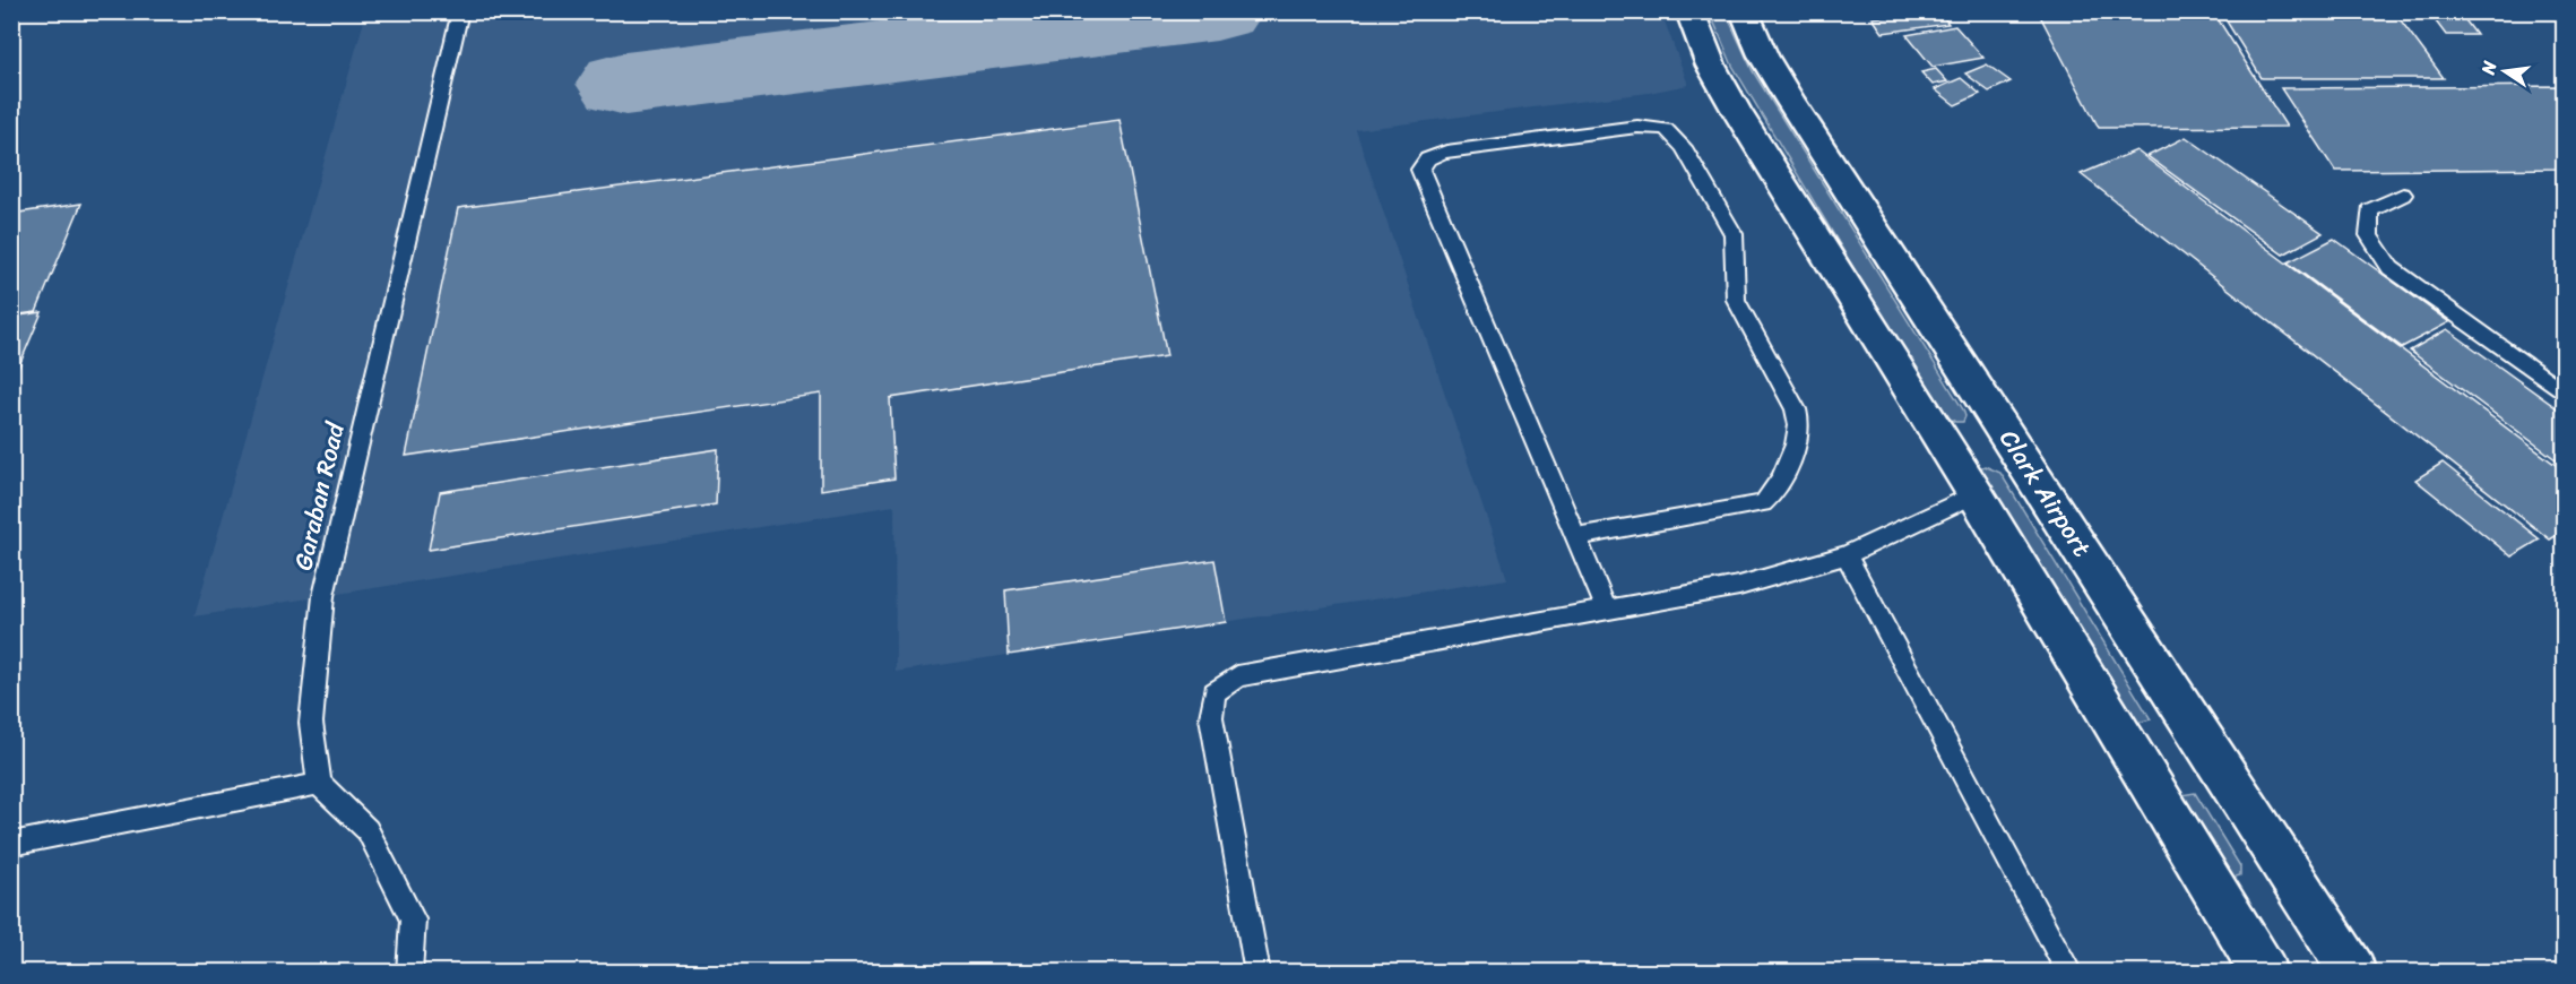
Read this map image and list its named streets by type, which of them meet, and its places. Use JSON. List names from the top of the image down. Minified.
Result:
{"streets":{"street":["Clark Airport"],"lane":["Garaban Road"]},"north":"left"}
